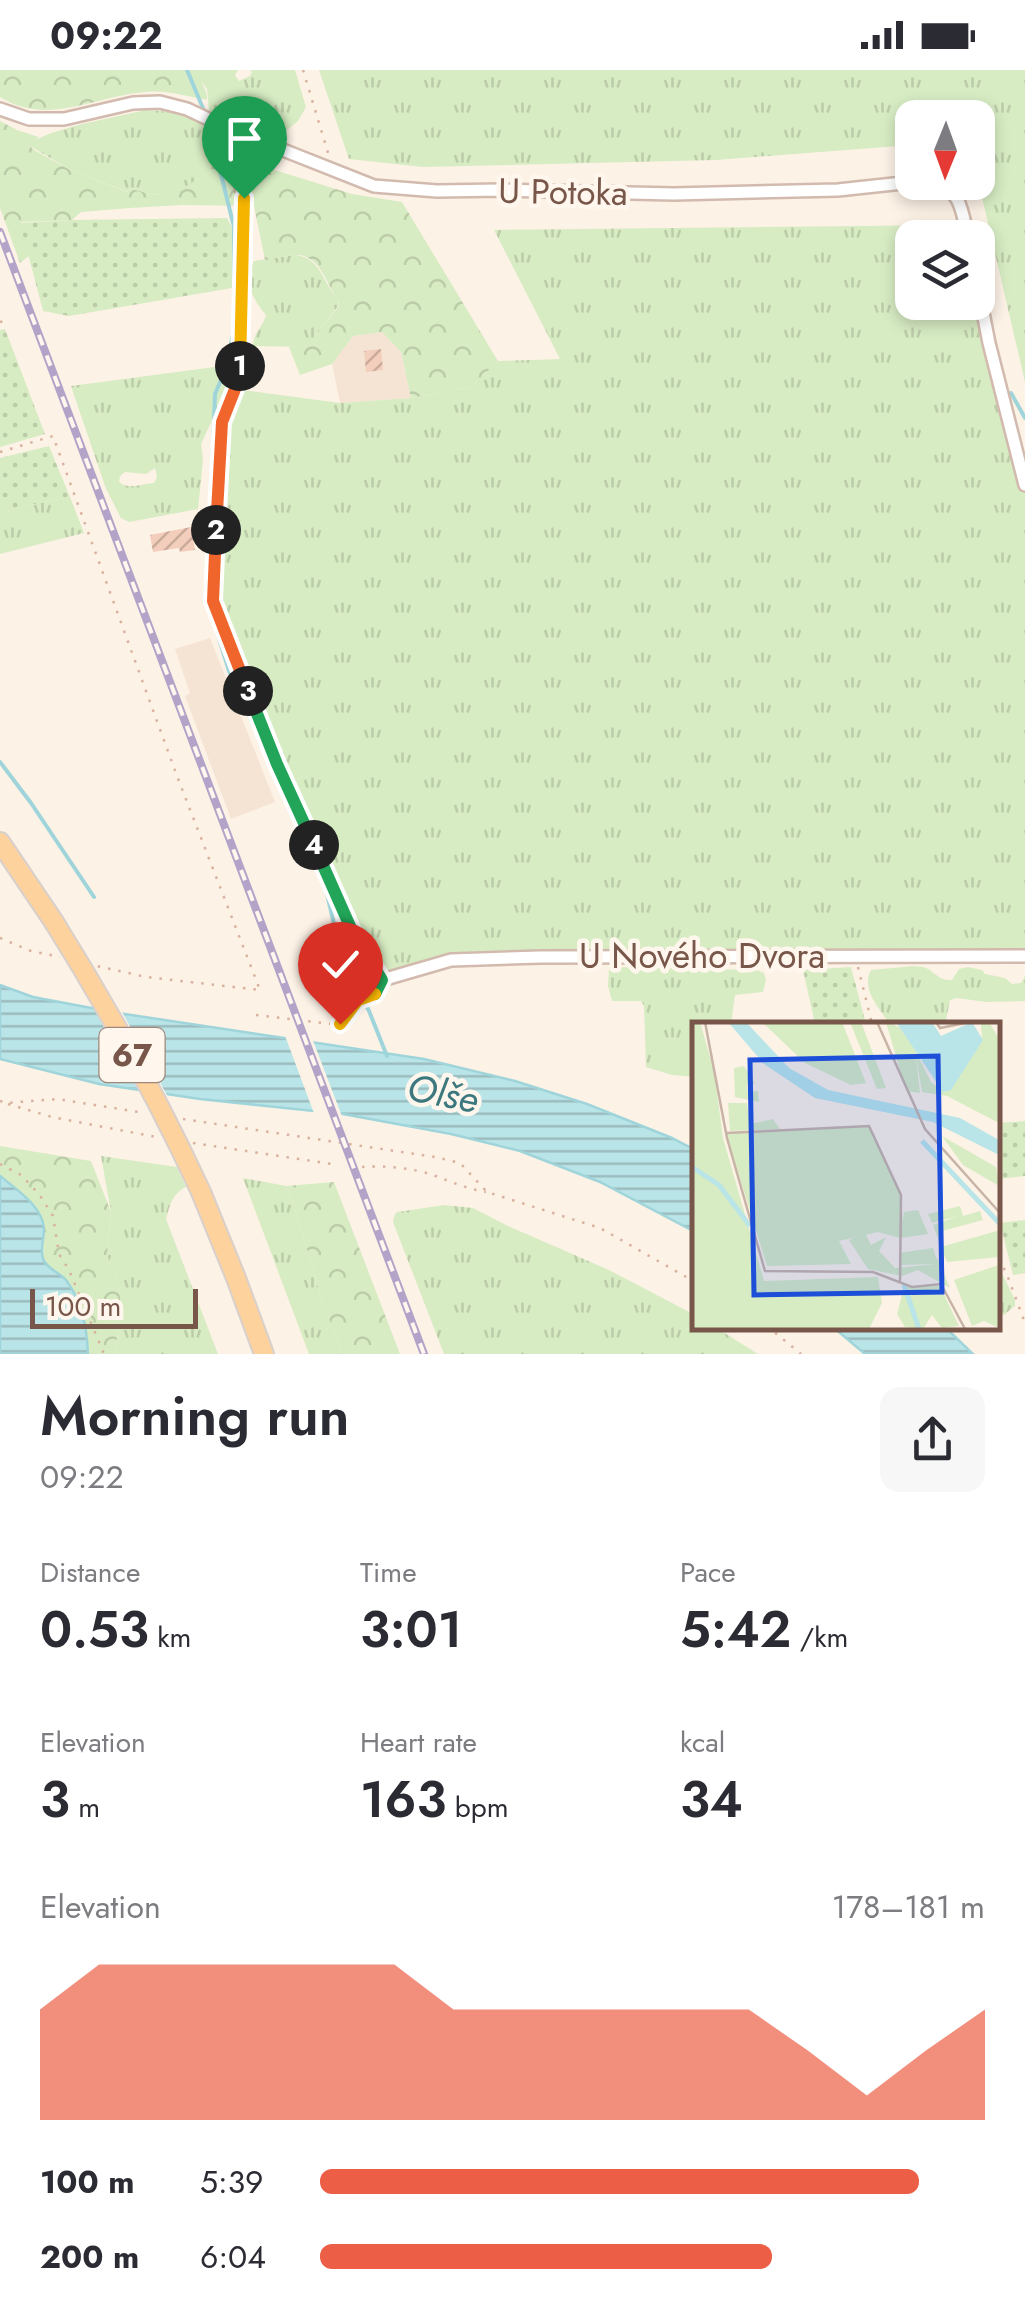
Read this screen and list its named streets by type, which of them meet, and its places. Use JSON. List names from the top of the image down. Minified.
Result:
{"streets":{"main road":["67"],"street":["U Potoka","U Nového Dvora"]},"water":["Olše"],"scale_bar":"100 m","north":"bottom","page":{"status":"09:22","pins":["1","2","3","4"],"scale":"100 m","heading":["Morning run","09:22"],"stats":[["Distance","0.53 km"],["Time","3:01"],["Pace","5:42 /km"],["Elevation","3 m"],["Heart rate","163 bpm"],["kcal","34"]],"chart":["Elevation","178–181 m"],"list":[{"name":"100 m","note":"5:39"},{"name":"200 m","note":"6:04"}]}}
